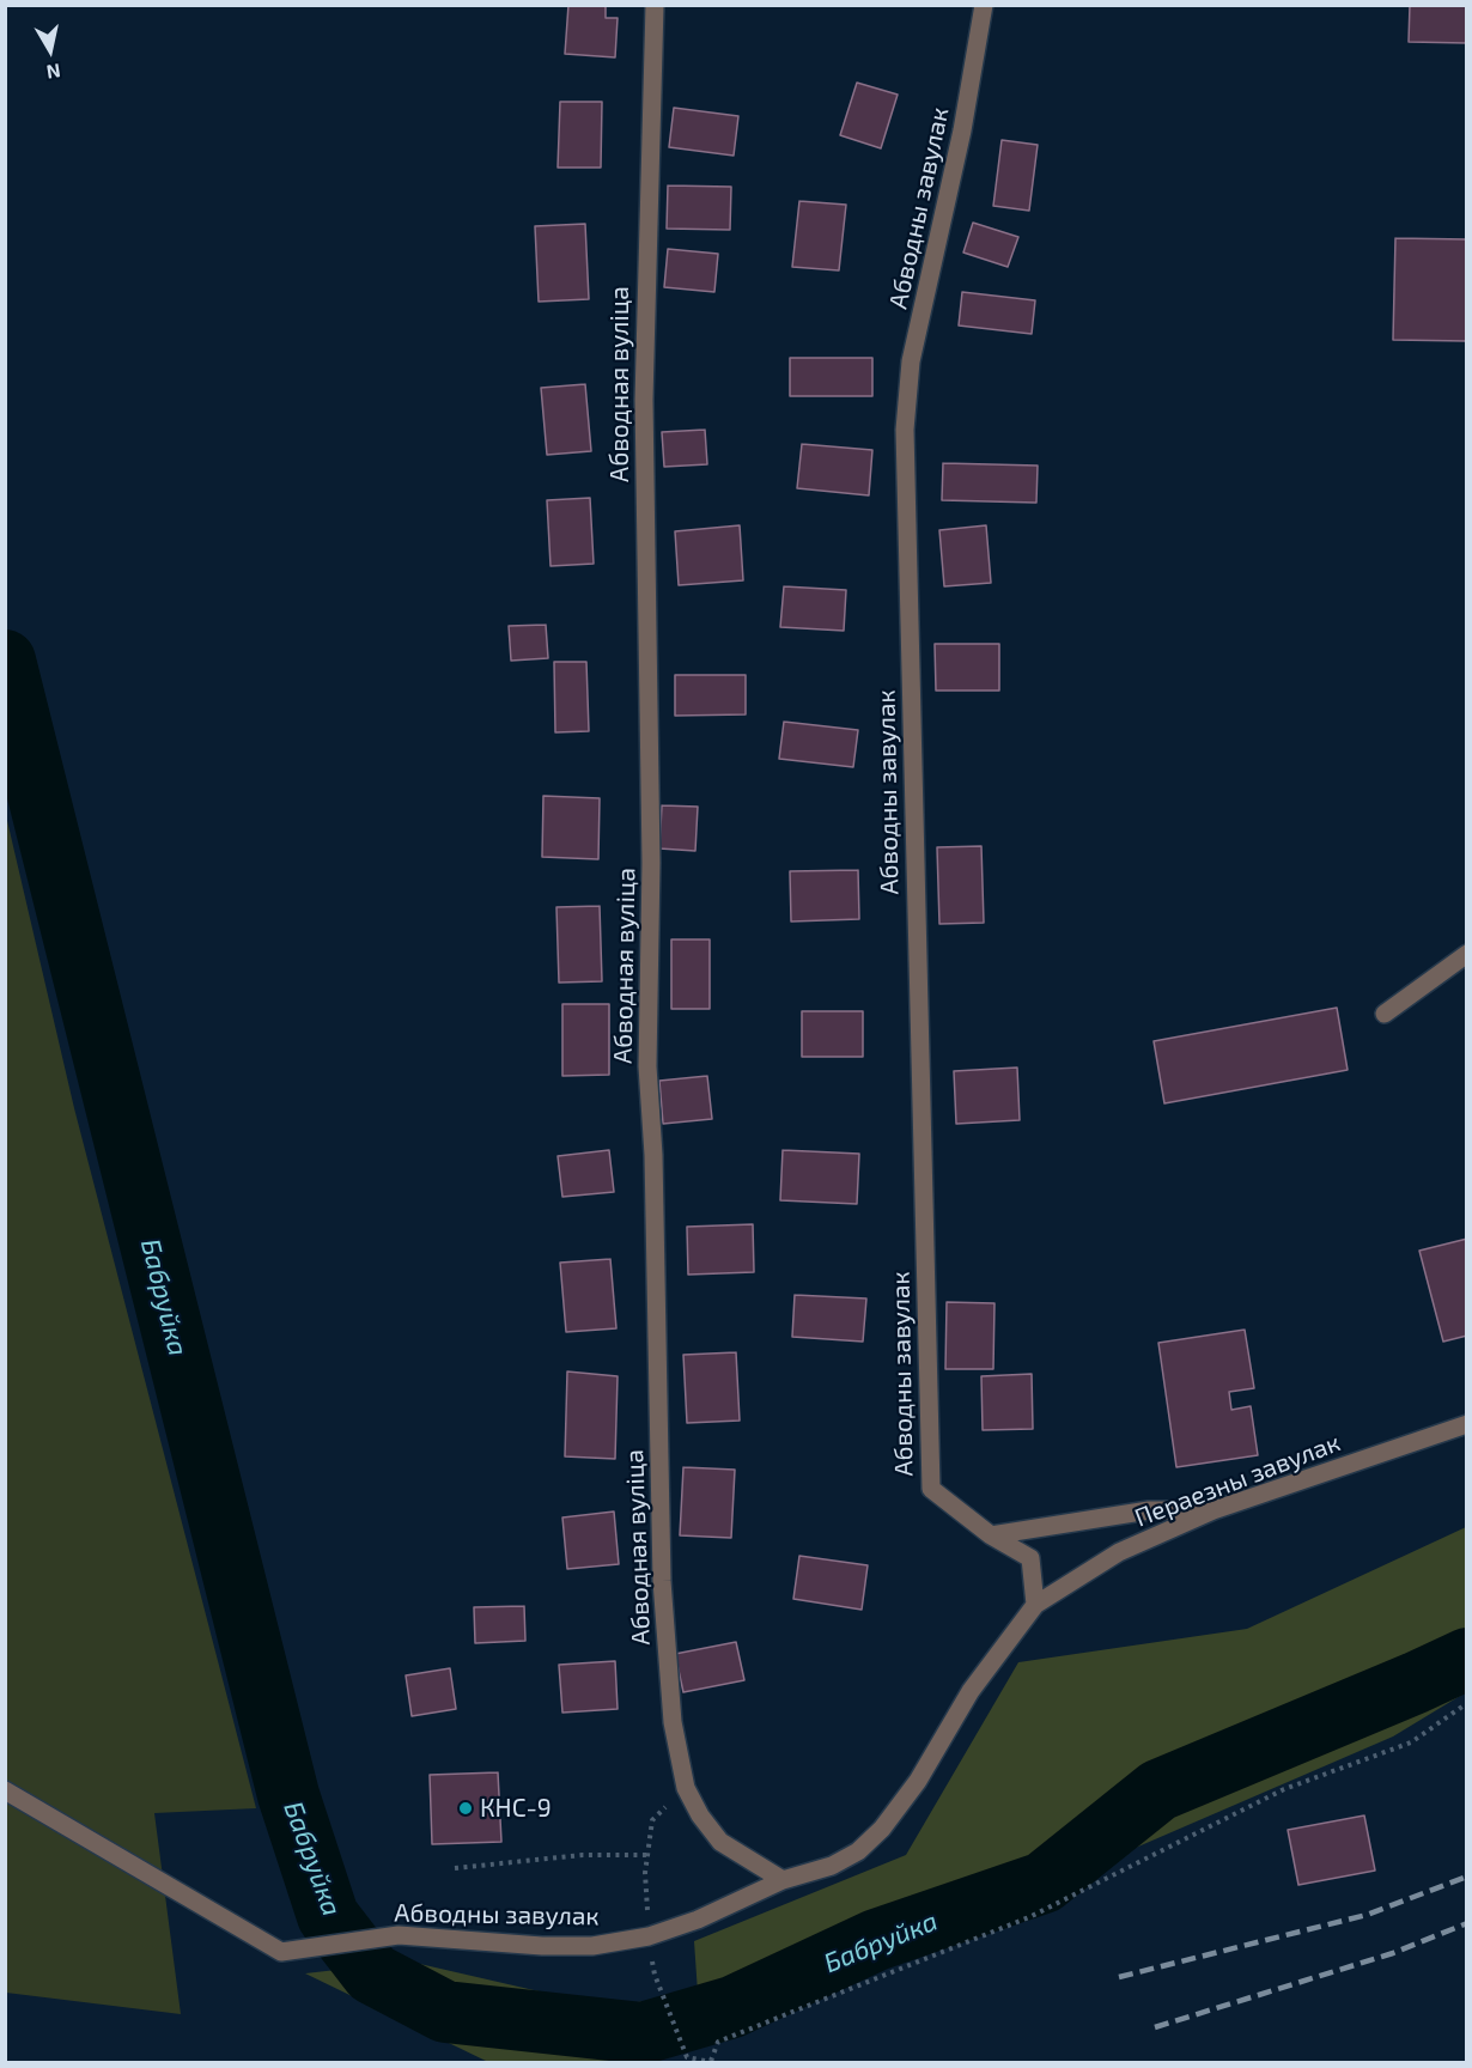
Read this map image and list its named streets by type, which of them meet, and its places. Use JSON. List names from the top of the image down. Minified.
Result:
{"streets":{"street":["Абводны завулак","Абводная вуліца","Пераезны завулак"]},"crossings":[["Абводны завулак","Абводная вуліца"],["Абводны завулак","Пераезны завулак"]],"water":["Бабруйка"],"places":["КНС-9"],"north":"bottom"}
